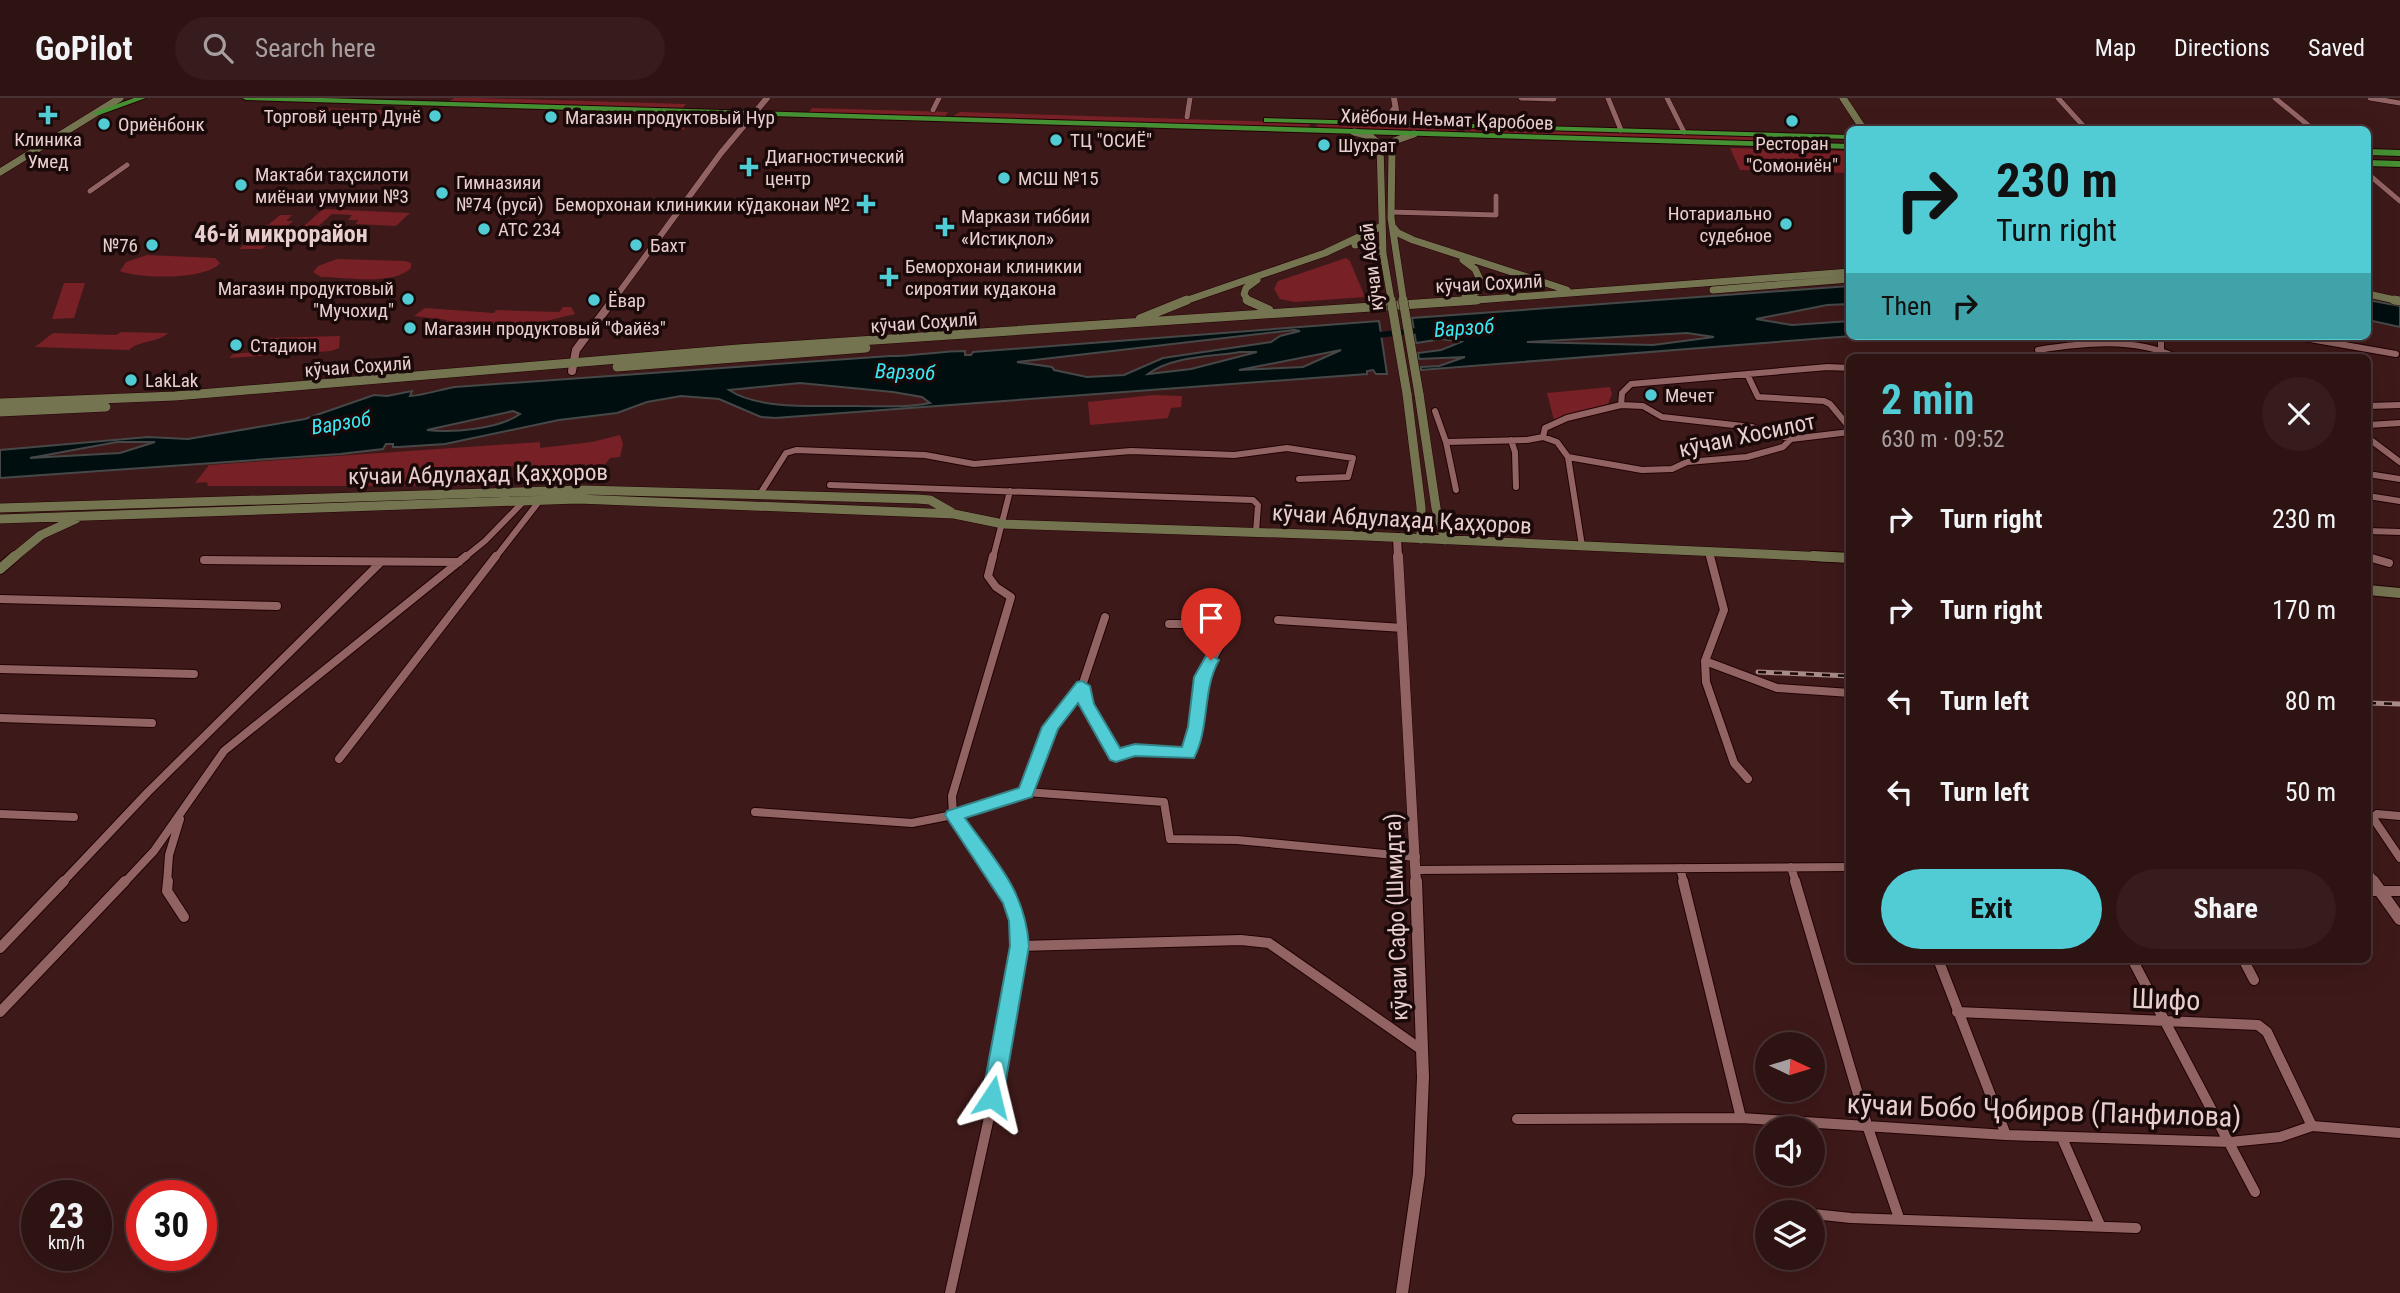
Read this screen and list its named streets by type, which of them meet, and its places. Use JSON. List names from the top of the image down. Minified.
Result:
{"streets":{"highway":["Хиёбони Неъмат Қаробоев"],"main road":["кӯчаи Абаӣ","кӯчаи Соҳилӣ","кӯчаи Абдулаҳад Қаҳҳоров"],"street":["кӯчаи Хосилот","кӯчаи Сафо (Шмидта)","Шифо","кӯчаи Бобо Ҷобиров (Панфилова)"]},"crossings":[["Хиёбони Неъмат Қаробоев","кӯчаи Абаӣ"],["кӯчаи Абаӣ","кӯчаи Абдулаҳад Қаҳҳоров"],["кӯчаи Абдулаҳад Қаҳҳоров","кӯчаи Сафо (Шмидта)"],["Шифо","кӯчаи Бобо Ҷобиров (Панфилова)"]],"districts":["46-й микрорайон"],"water":["Варзоб"],"places":{"health":["Клиника Умед","Диагностический центр","Беморхонаи клиникии кӯдаконаи №2","Маркази тиббии «Истиқлол»","Беморхонаи клиникии сироятии кудакона"],"other":["Торговй центр Дунё","Магазин продуктовый Нур","Ресторан \"Сомониён\"","Ориёнбонк","ТЦ \"ОСИЁ\"","Шухрат","МСШ №15","Мактаби таҳсилоти миёнаи умумии №3","Гимназияи №74 (русӣ)","Нотариально судебное","АТС 234","№76","Бахт","Магазин продуктовый \"Мучохид\"","Ёвар","Магазин продуктовый \"Файёз\"","Стадион","LakLak","Мечет"]},"north":"right","page":{"header":"GoPilot","search":"Search here","nav":["Map","Directions","Saved"],"turn":["230 m","Turn right"],"then":"Then","heading":["2 min","630 m · 09:52"],"list":[{"name":"Turn right","value":"230 m"},{"name":"Turn right","value":"170 m"},{"name":"Turn left","value":"80 m"},{"name":"Turn left","value":"50 m"}],"buttons":["Exit","Share"],"speed":"23 km/h","limit":"30"}}
